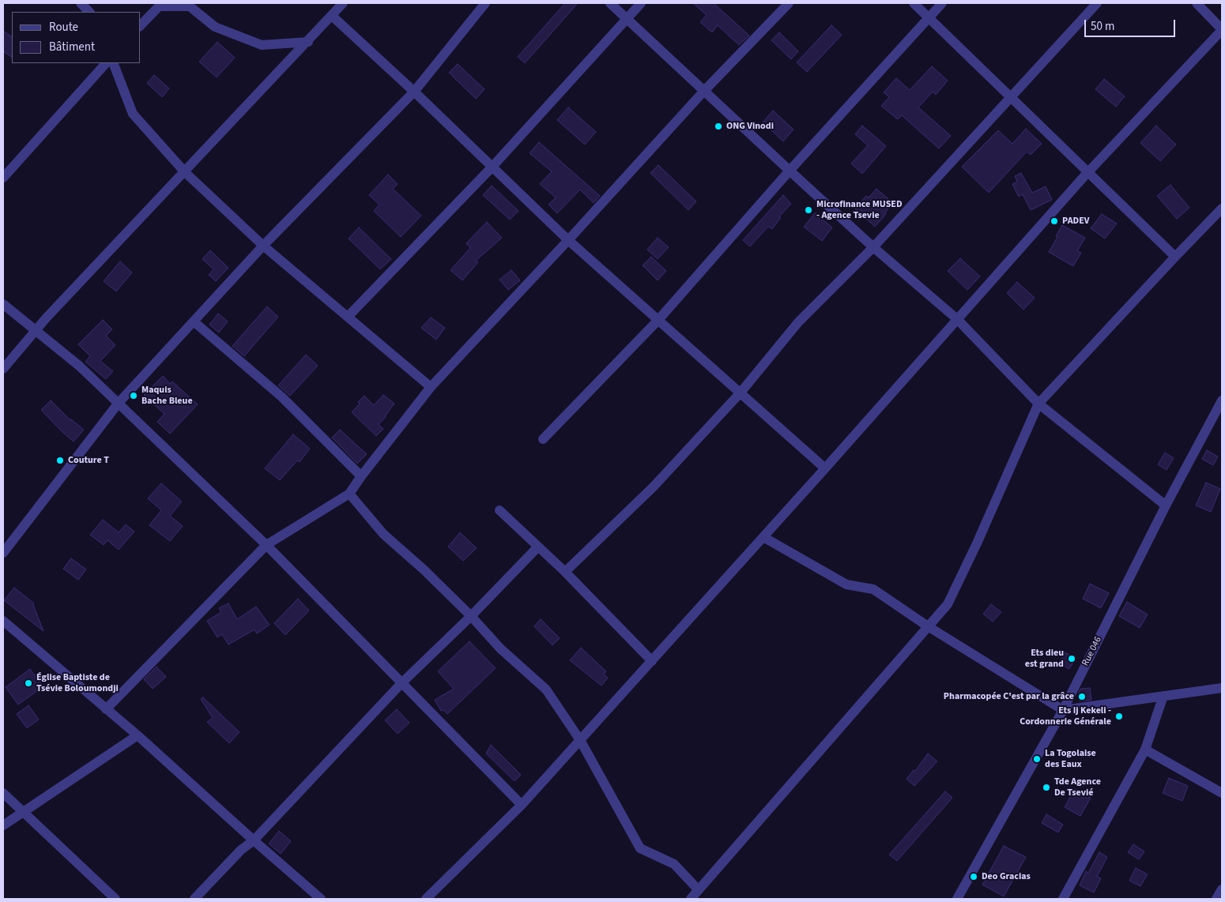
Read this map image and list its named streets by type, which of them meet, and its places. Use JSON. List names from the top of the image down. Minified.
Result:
{"streets":{"street":["Rue 046"]},"places":["ONG Vinodi","Microfinance MUSED - Agence Tsevie","PADEV","Maquis Bache Bleue","Couture T","Ets dieu est grand","Église Baptiste de Tsévie Boloumondji","Pharmacopée C'est par la grâce","Ets Ij Kekeli - Cordonnerie Générale","La Togolaise des Eaux","Tde Agence De Tsevié","Deo Gracias"],"legend":["Route","Bâtiment"],"scale_bar":"50 m"}
